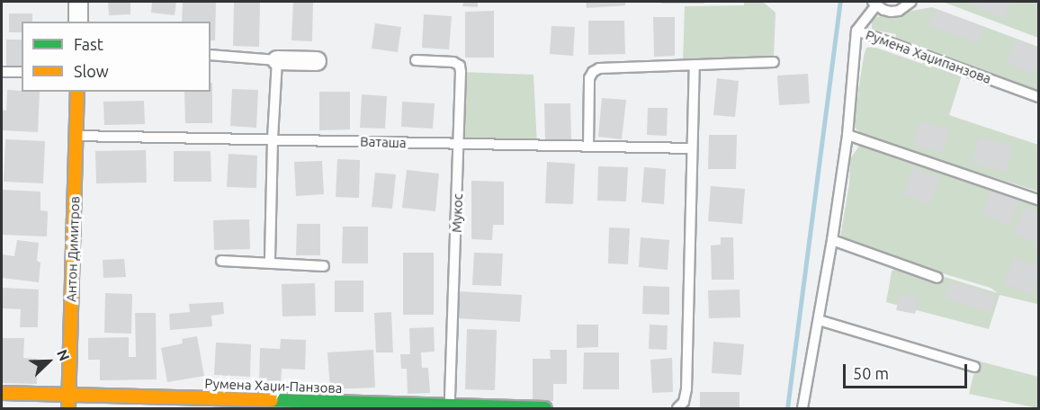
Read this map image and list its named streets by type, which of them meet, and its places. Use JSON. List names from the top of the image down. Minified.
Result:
{"streets":{"street":["Антон Димитров","Румена Хаџи-Панзова"],"lane":["Румена Хаџипанзова","Ваташа","Мукос"]},"crossings":[["Ваташа","Мукос"],["Ваташа","Антон Димитров"],["Мукос","Румена Хаџи-Панзова"],["Антон Димитров","Румена Хаџи-Панзова"]],"legend":["Fast","Slow"],"scale_bar":"50 m","north":"top right"}
